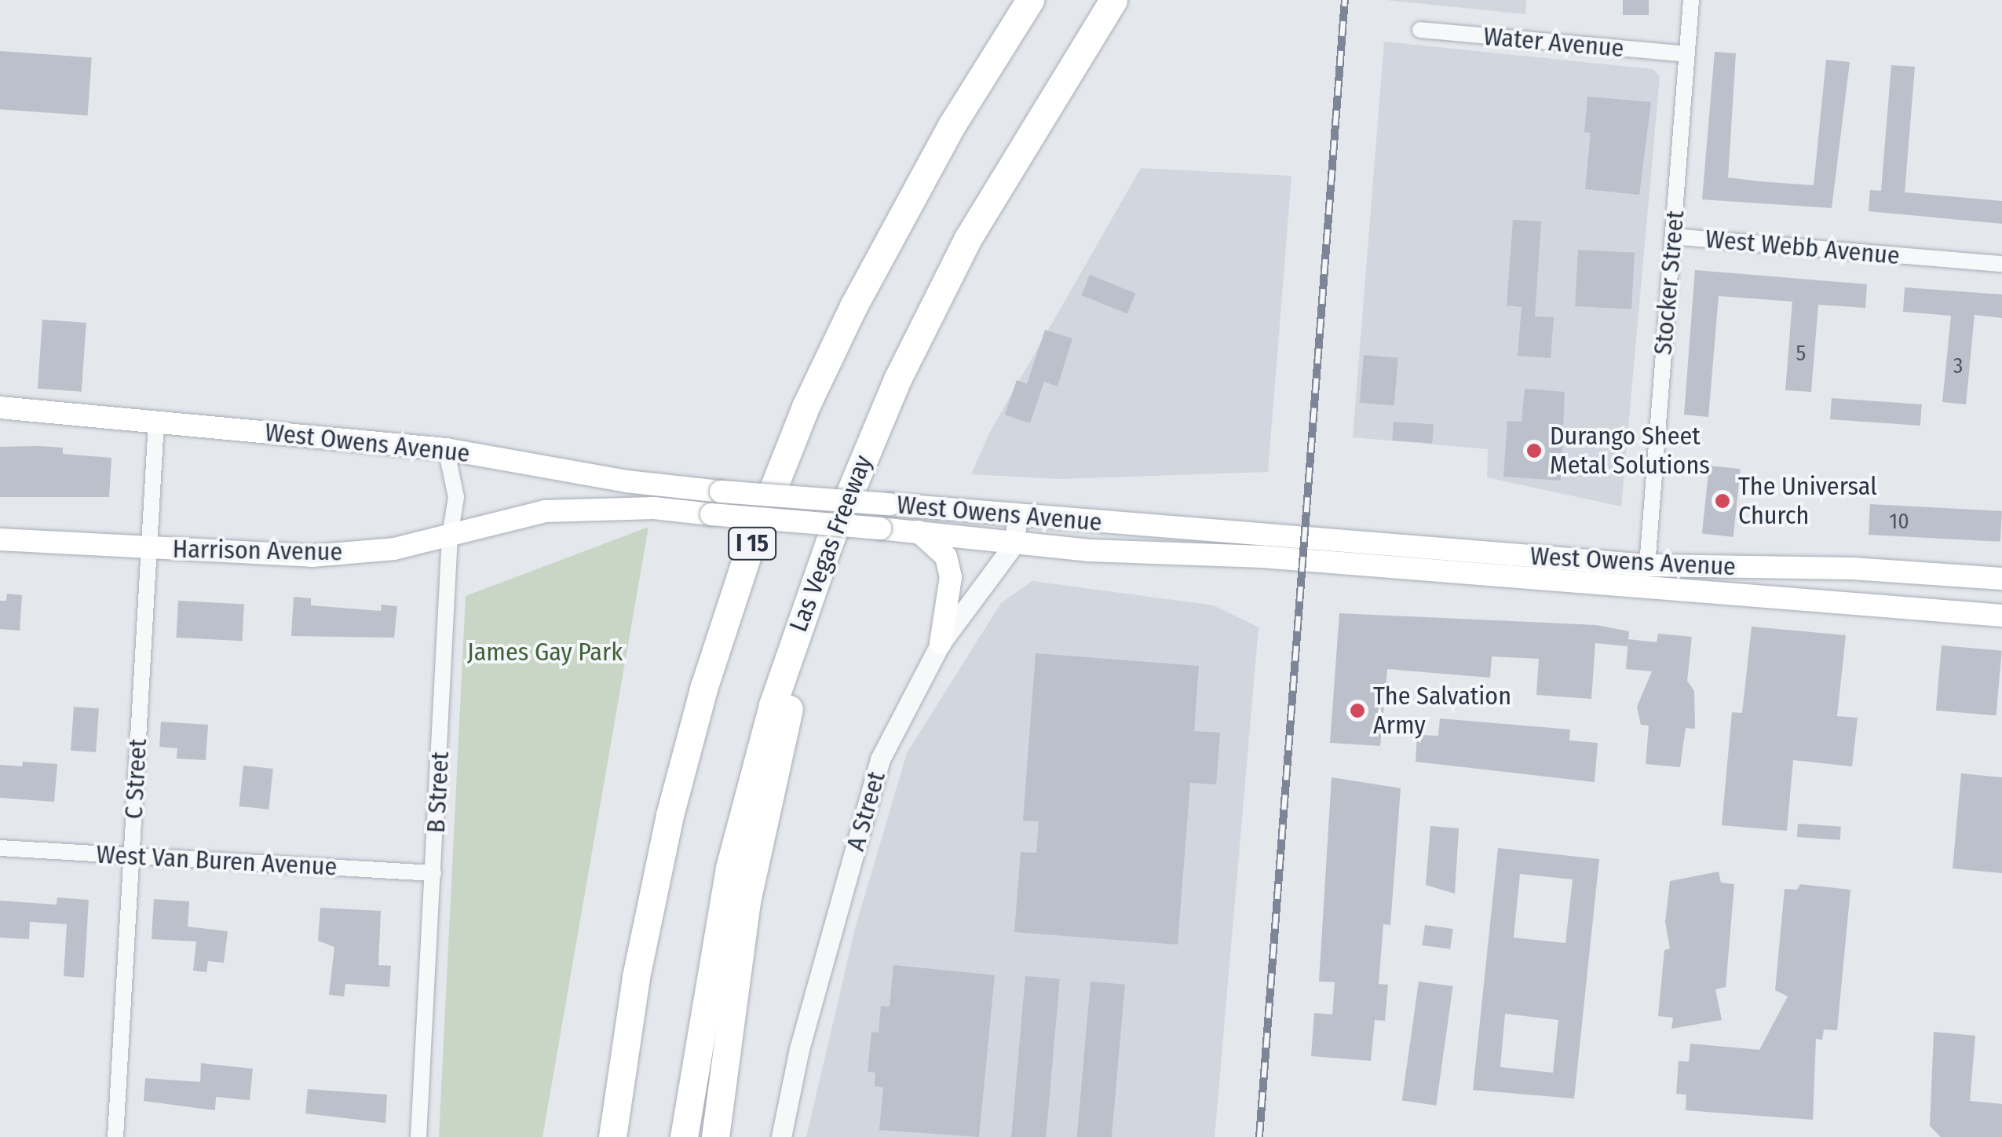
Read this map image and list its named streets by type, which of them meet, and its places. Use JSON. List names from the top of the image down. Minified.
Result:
{"streets":{"highway":["I 15","Las Vegas Freeway"],"main road":["West Owens Avenue","Harrison Avenue"],"street":["Water Avenue","West Webb Avenue","Stocker Street","C Street","B Street","A Street","West Van Buren Avenue"]},"crossings":[["Water Avenue","Stocker Street"],["West Webb Avenue","Stocker Street"],["Stocker Street","West Owens Avenue"],["West Owens Avenue","Harrison Avenue"],["West Owens Avenue","C Street"],["West Owens Avenue","B Street"],["West Owens Avenue","A Street"],["Harrison Avenue","C Street"],["Harrison Avenue","B Street"],["C Street","West Van Buren Avenue"],["B Street","West Van Buren Avenue"]],"parks":["James Gay Park"],"places":["Durango Sheet Metal Solutions","The Universal Church","The Salvation Army"],"house_numbers":["5","3","10"]}
